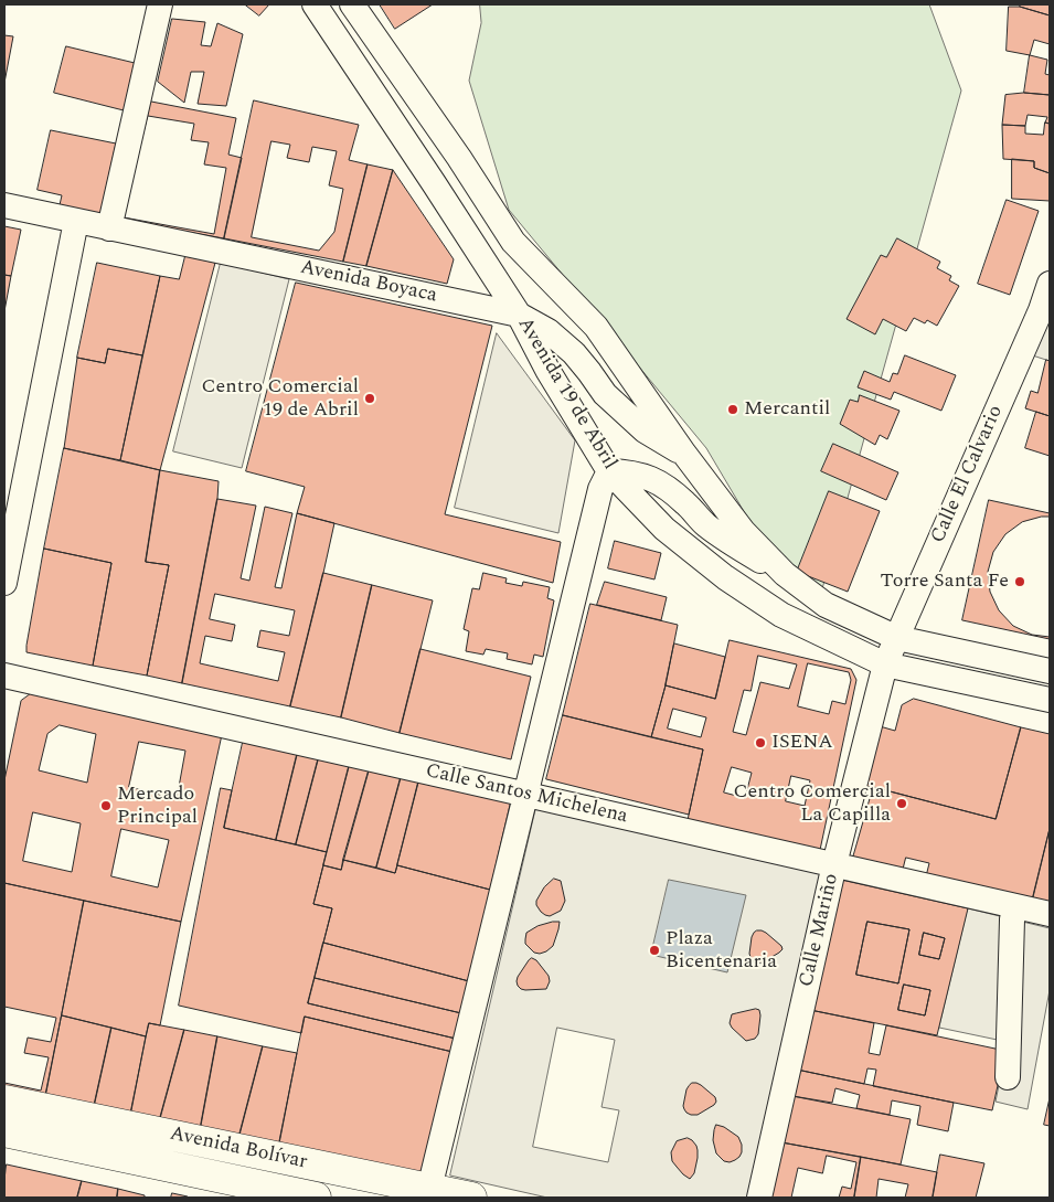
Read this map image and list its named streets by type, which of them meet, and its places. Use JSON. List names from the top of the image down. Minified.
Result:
{"streets":{"main road":["Avenida Bolívar"],"street":["Avenida Boyaca","Avenida 19 de Abril","Calle El Calvario","Calle Santos Michelena","Calle Mariño"]},"crossings":[["Avenida Boyaca","Avenida 19 de Abril"],["Avenida 19 de Abril","Calle El Calvario"],["Avenida 19 de Abril","Calle Mariño"],["Calle El Calvario","Calle Mariño"],["Calle Santos Michelena","Calle Mariño"]],"places":["Centro Comercial 19 de Abril","Mercantil","Torre Santa Fe","ISENA","Centro Comercial La Capilla","Mercado Principal","Plaza Bicentenaria"]}
